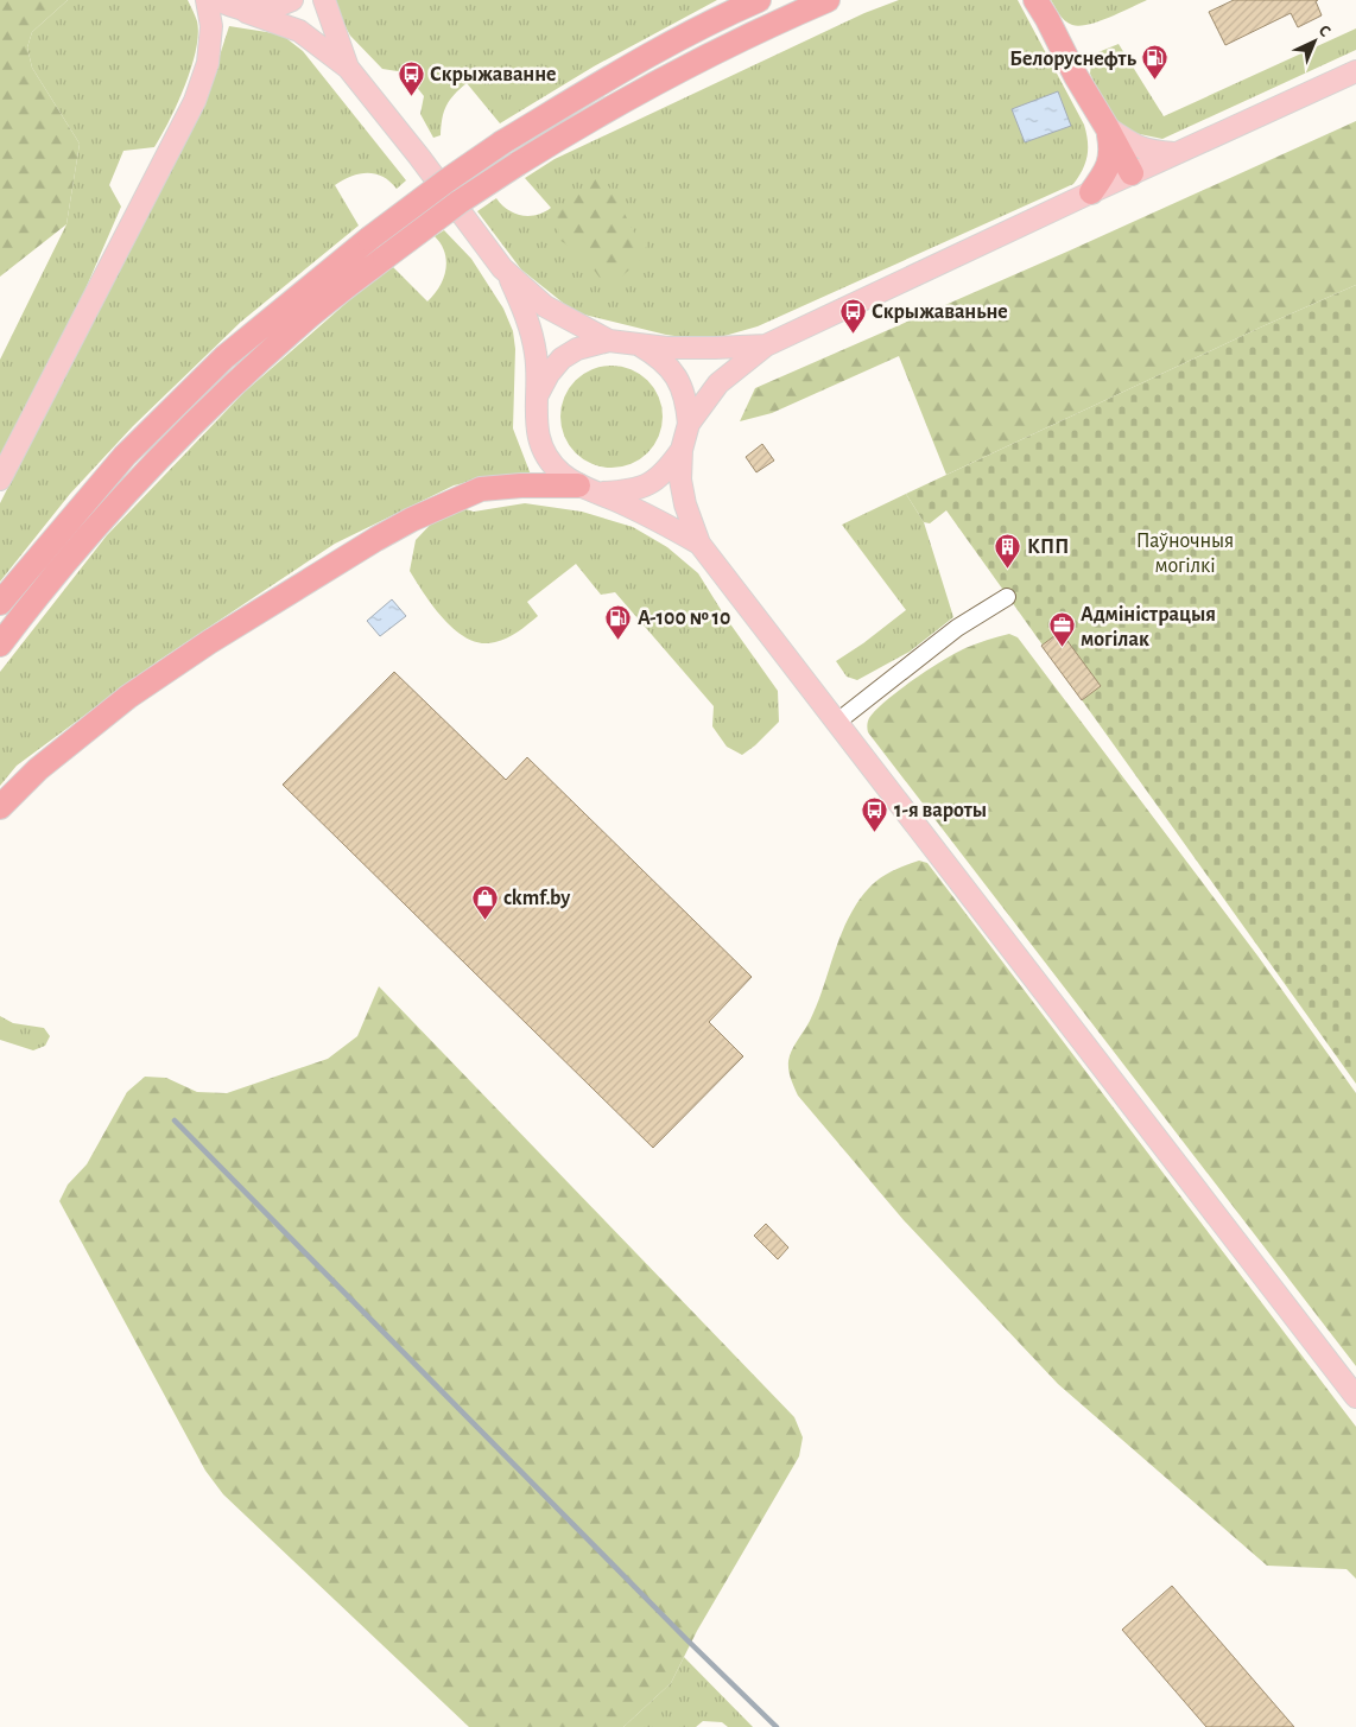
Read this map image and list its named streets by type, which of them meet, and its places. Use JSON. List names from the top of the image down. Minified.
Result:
{"parks":["Паўночныя могілкі"],"places":{"fuel station":["Белоруснефть","А-100 № 10"],"bus stop":["Скрыжаванне","Скрыжаваньне","1-я вароты"],"building":["КПП"],"office":["Адміністрацыя могілак"],"shop":["ckmf.by"]},"north":"top right"}
